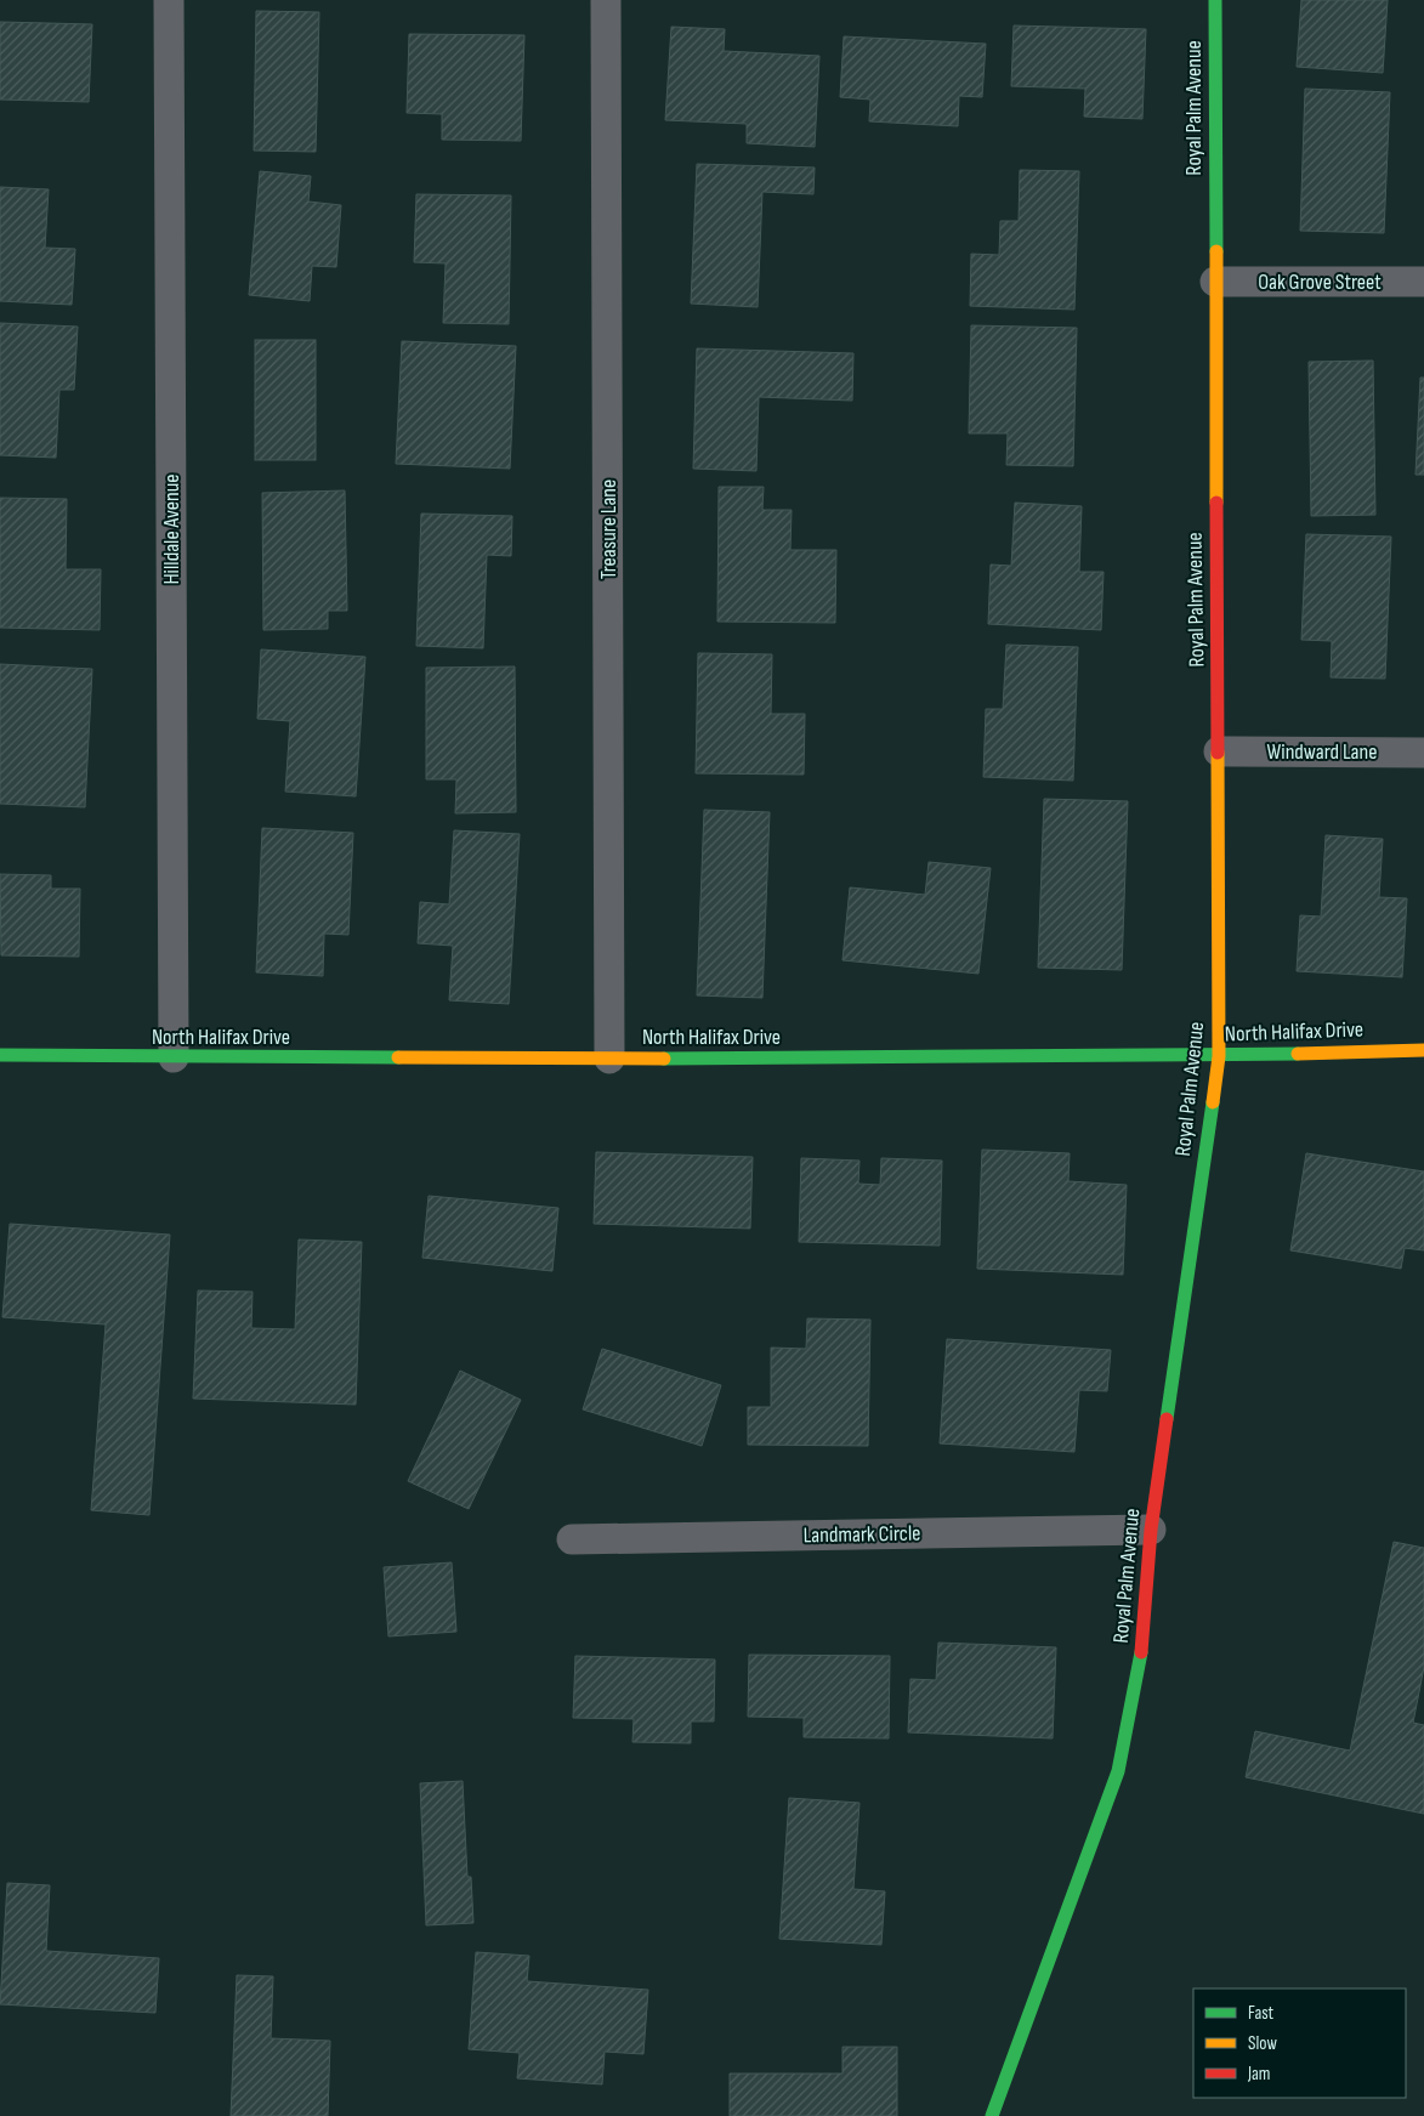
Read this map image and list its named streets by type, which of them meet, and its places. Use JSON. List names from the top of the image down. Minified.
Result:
{"streets":{"street":["Royal Palm Avenue","Oak Grove Street","Hilldale Avenue","Treasure Lane","Windward Lane","North Halifax Drive","Landmark Circle"]},"crossings":[["Royal Palm Avenue","Oak Grove Street"],["Royal Palm Avenue","Windward Lane"],["Royal Palm Avenue","North Halifax Drive"],["Royal Palm Avenue","Landmark Circle"],["Hilldale Avenue","North Halifax Drive"],["Treasure Lane","North Halifax Drive"]],"legend":["Fast","Slow","Jam"]}
